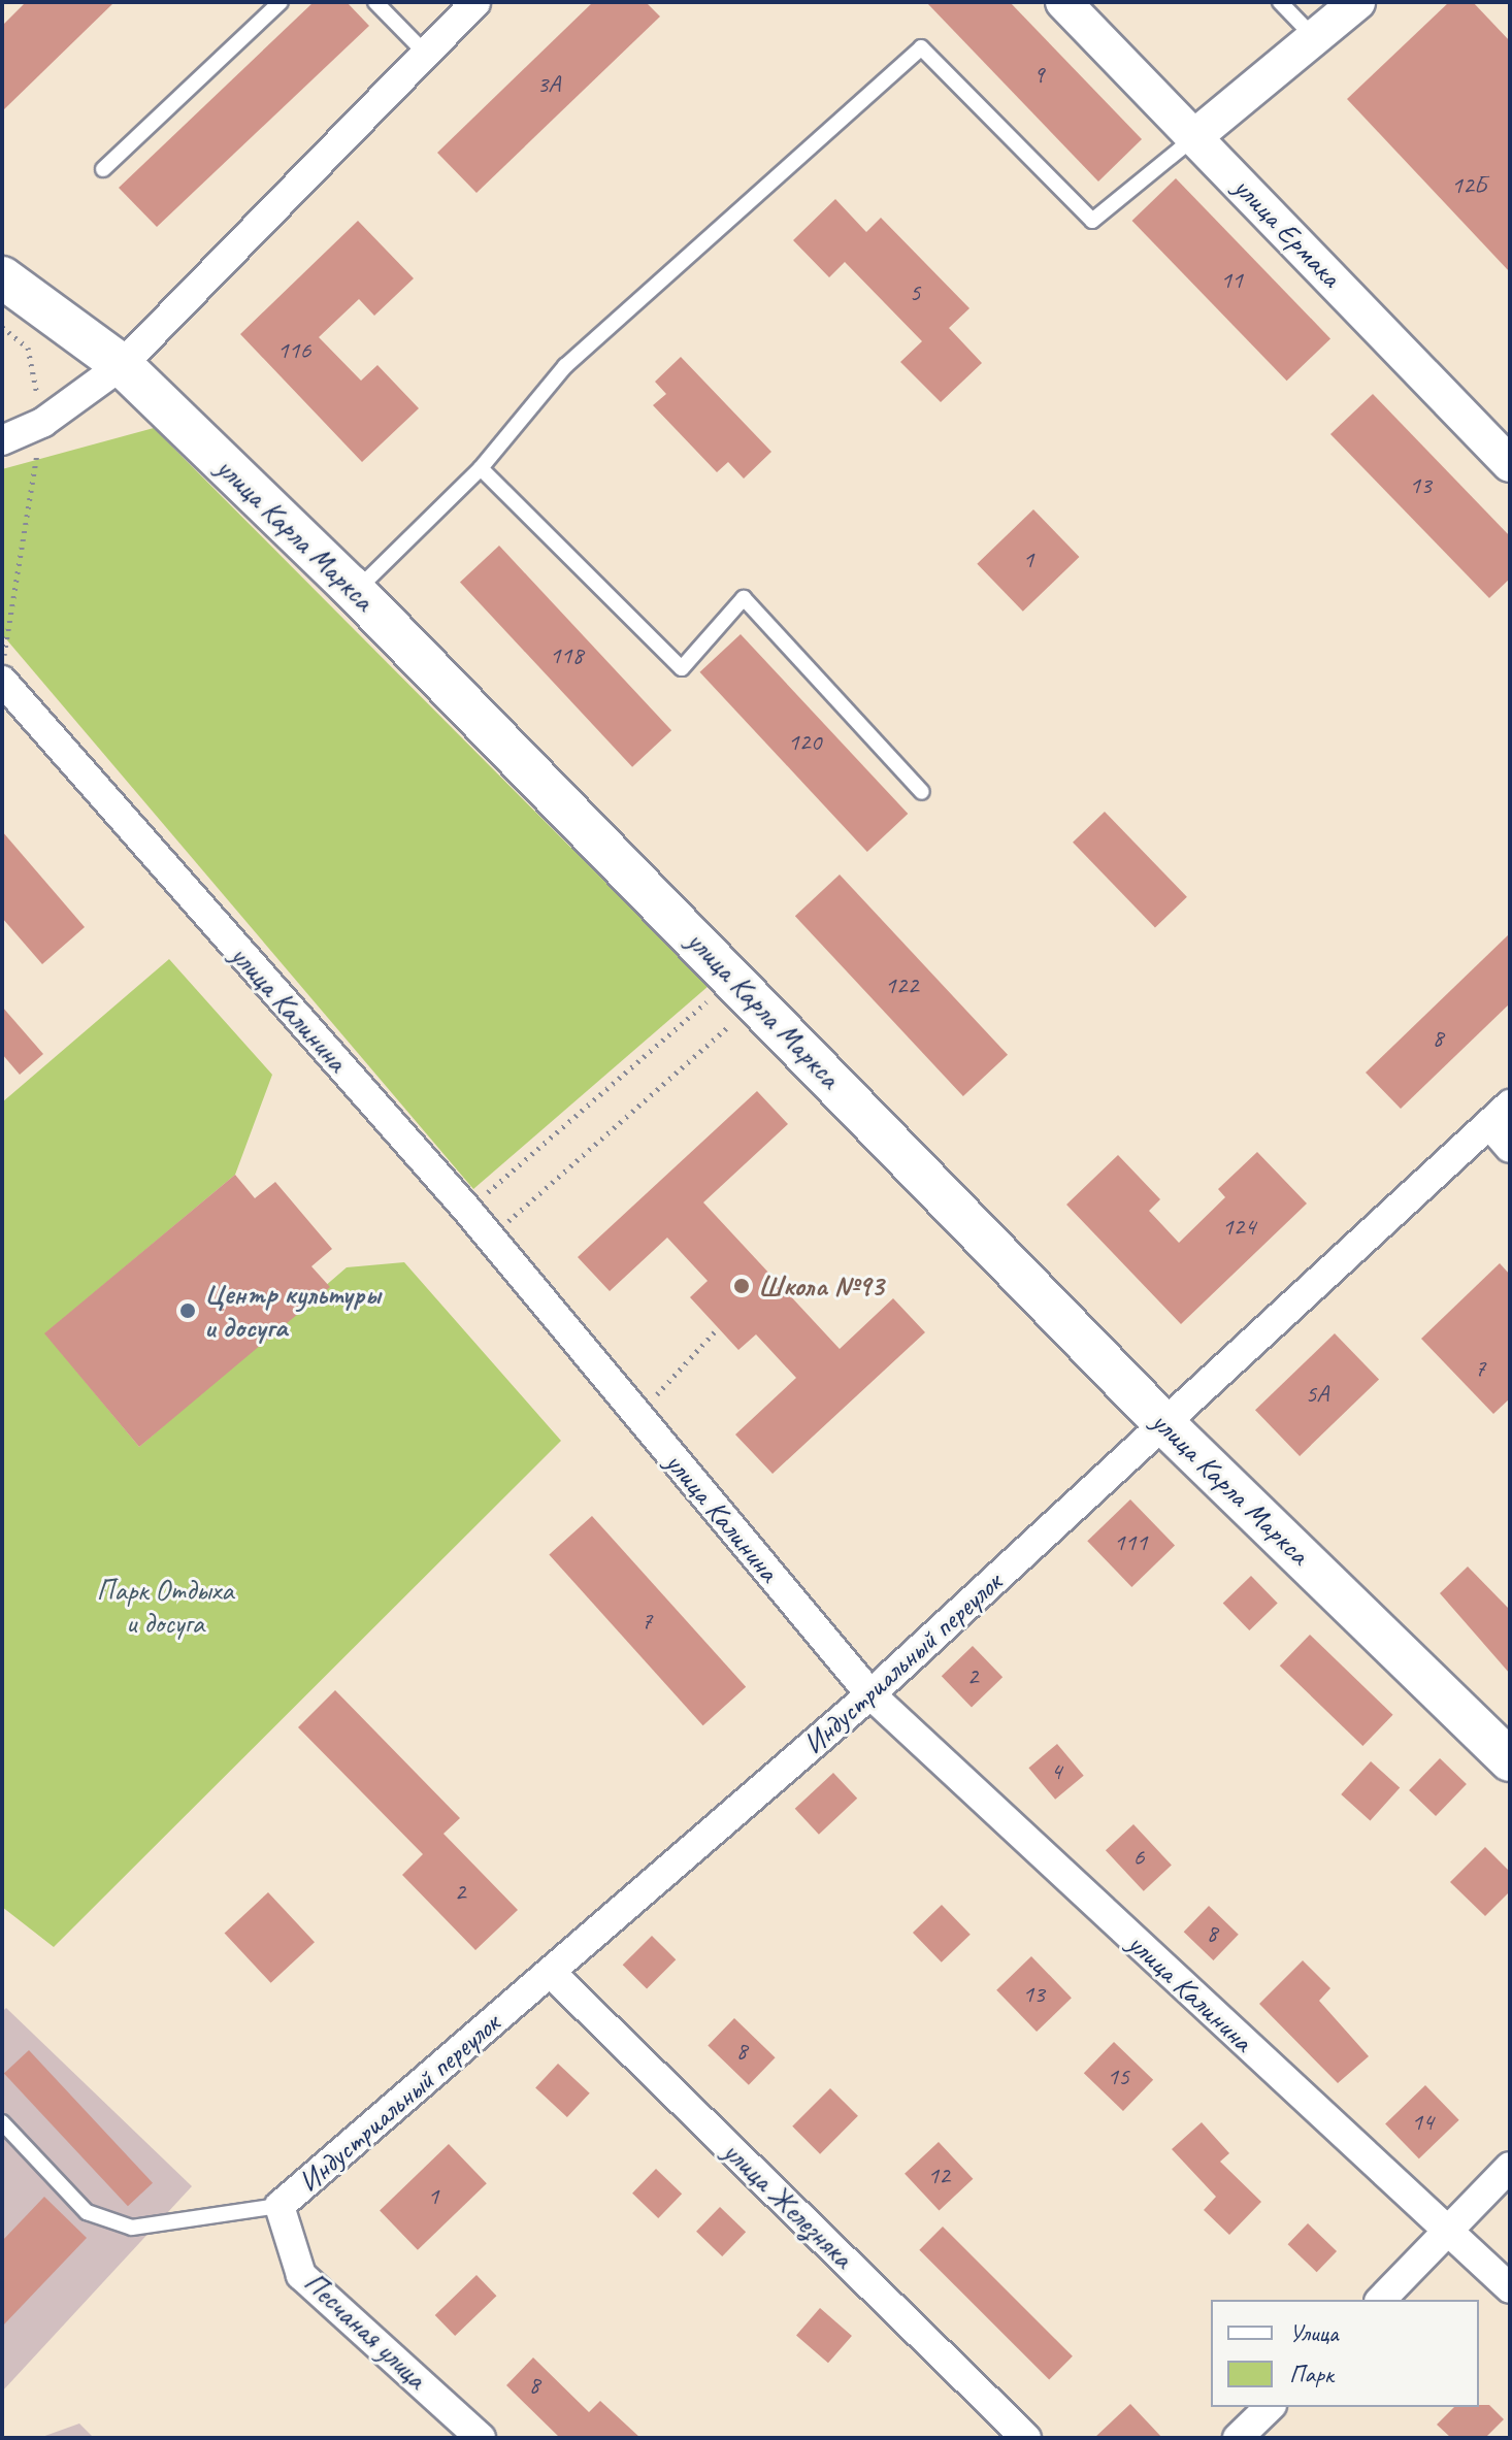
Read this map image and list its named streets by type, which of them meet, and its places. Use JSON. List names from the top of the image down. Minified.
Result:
{"streets":{"main road":["улица Карла Маркса"],"street":["улица Ермака","улица Калинина","Индустриальный переулок","улица Железняка","Песчаная улица"]},"crossings":[["улица Карла Маркса","Индустриальный переулок"],["улица Калинина","Индустриальный переулок"],["Индустриальный переулок","улица Железняка"],["Индустриальный переулок","Песчаная улица"]],"parks":["Парк Отдыха и досуга"],"places":["Школа №93","Центр культуры и досуга"],"house_numbers":["9","3А","12Б","11","5","116","13","1","118","120","122","8","124","7","5А","111","7","2","4","6","2","8","13","8","15","14","12","1","8"],"legend":["Улица","Парк"]}
